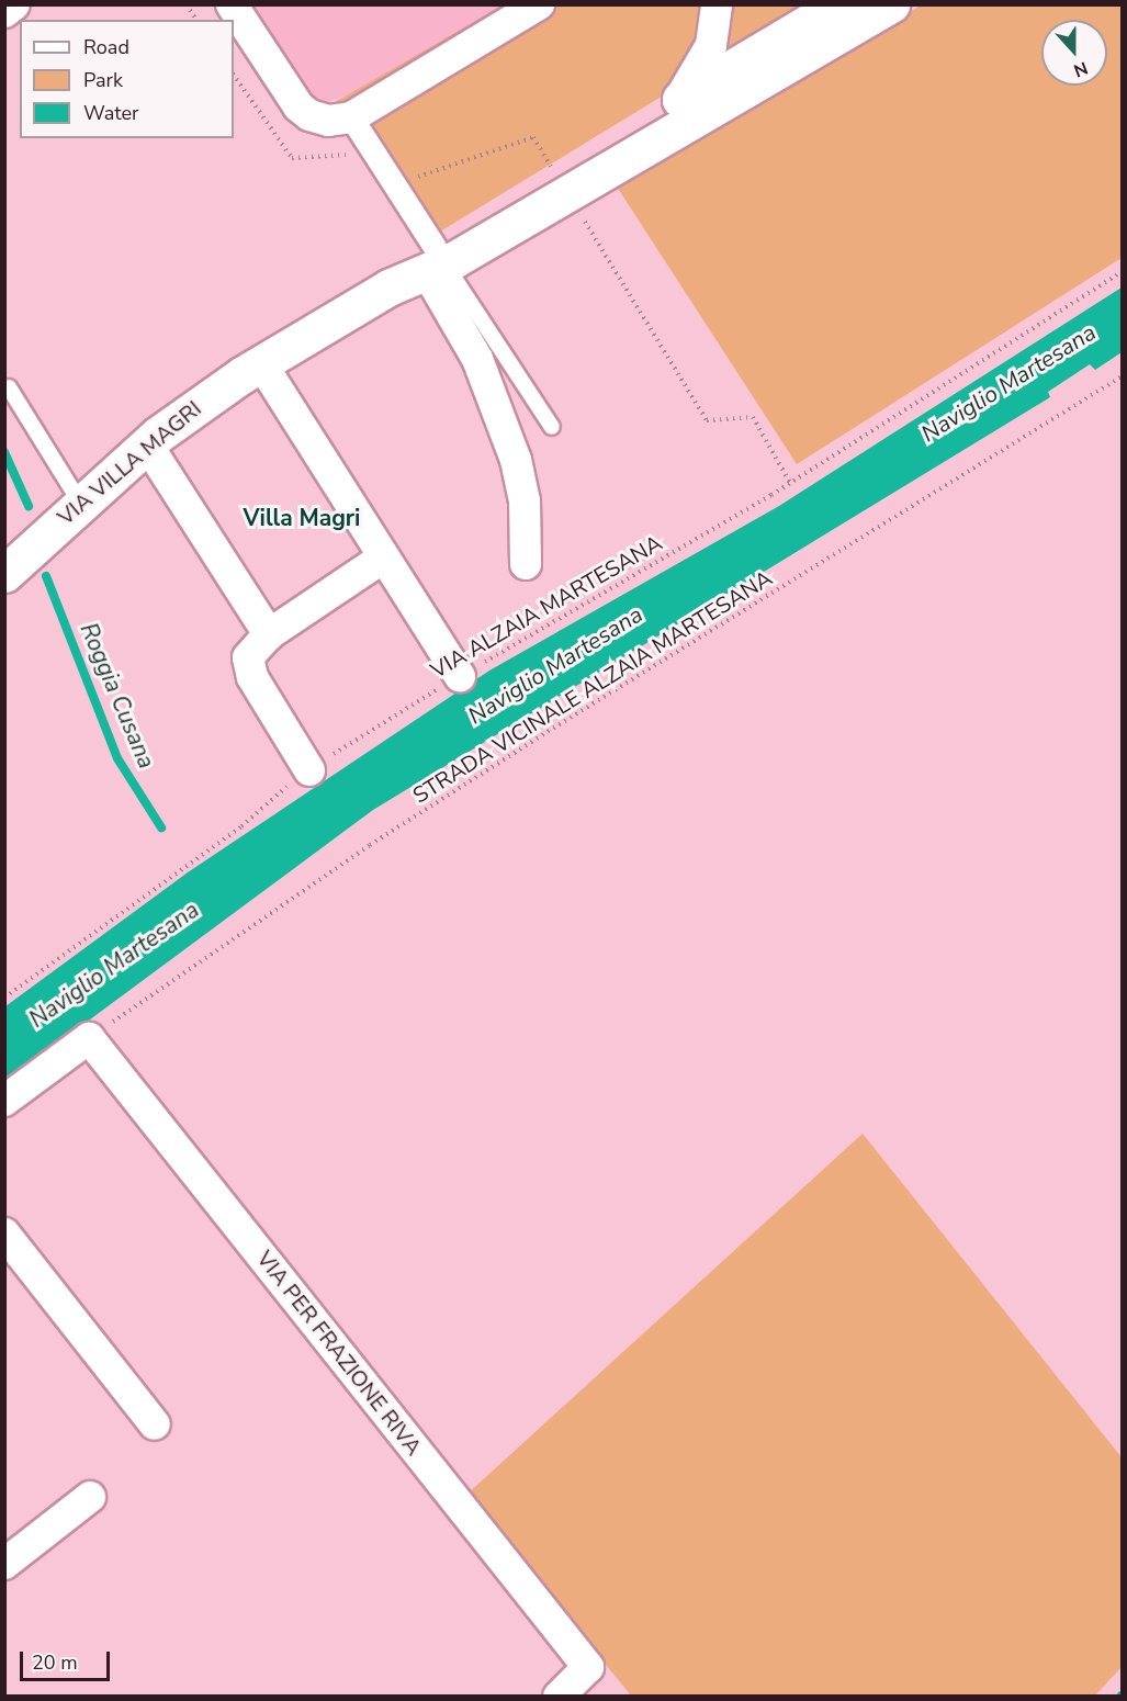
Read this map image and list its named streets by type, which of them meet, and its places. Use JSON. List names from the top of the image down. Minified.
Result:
{"streets":{"main road":["VIA VILLA MAGRI"],"street":["VIA PER FRAZIONE RIVA"],"path":["VIA ALZAIA MARTESANA","STRADA VICINALE ALZAIA MARTESANA"]},"crossings":[["STRADA VICINALE ALZAIA MARTESANA","VIA PER FRAZIONE RIVA"]],"districts":["Villa Magri"],"water":["Naviglio Martesana","Roggia Cusana"],"legend":["Road","Park","Water"],"scale_bar":"20 m","north":"bottom"}
